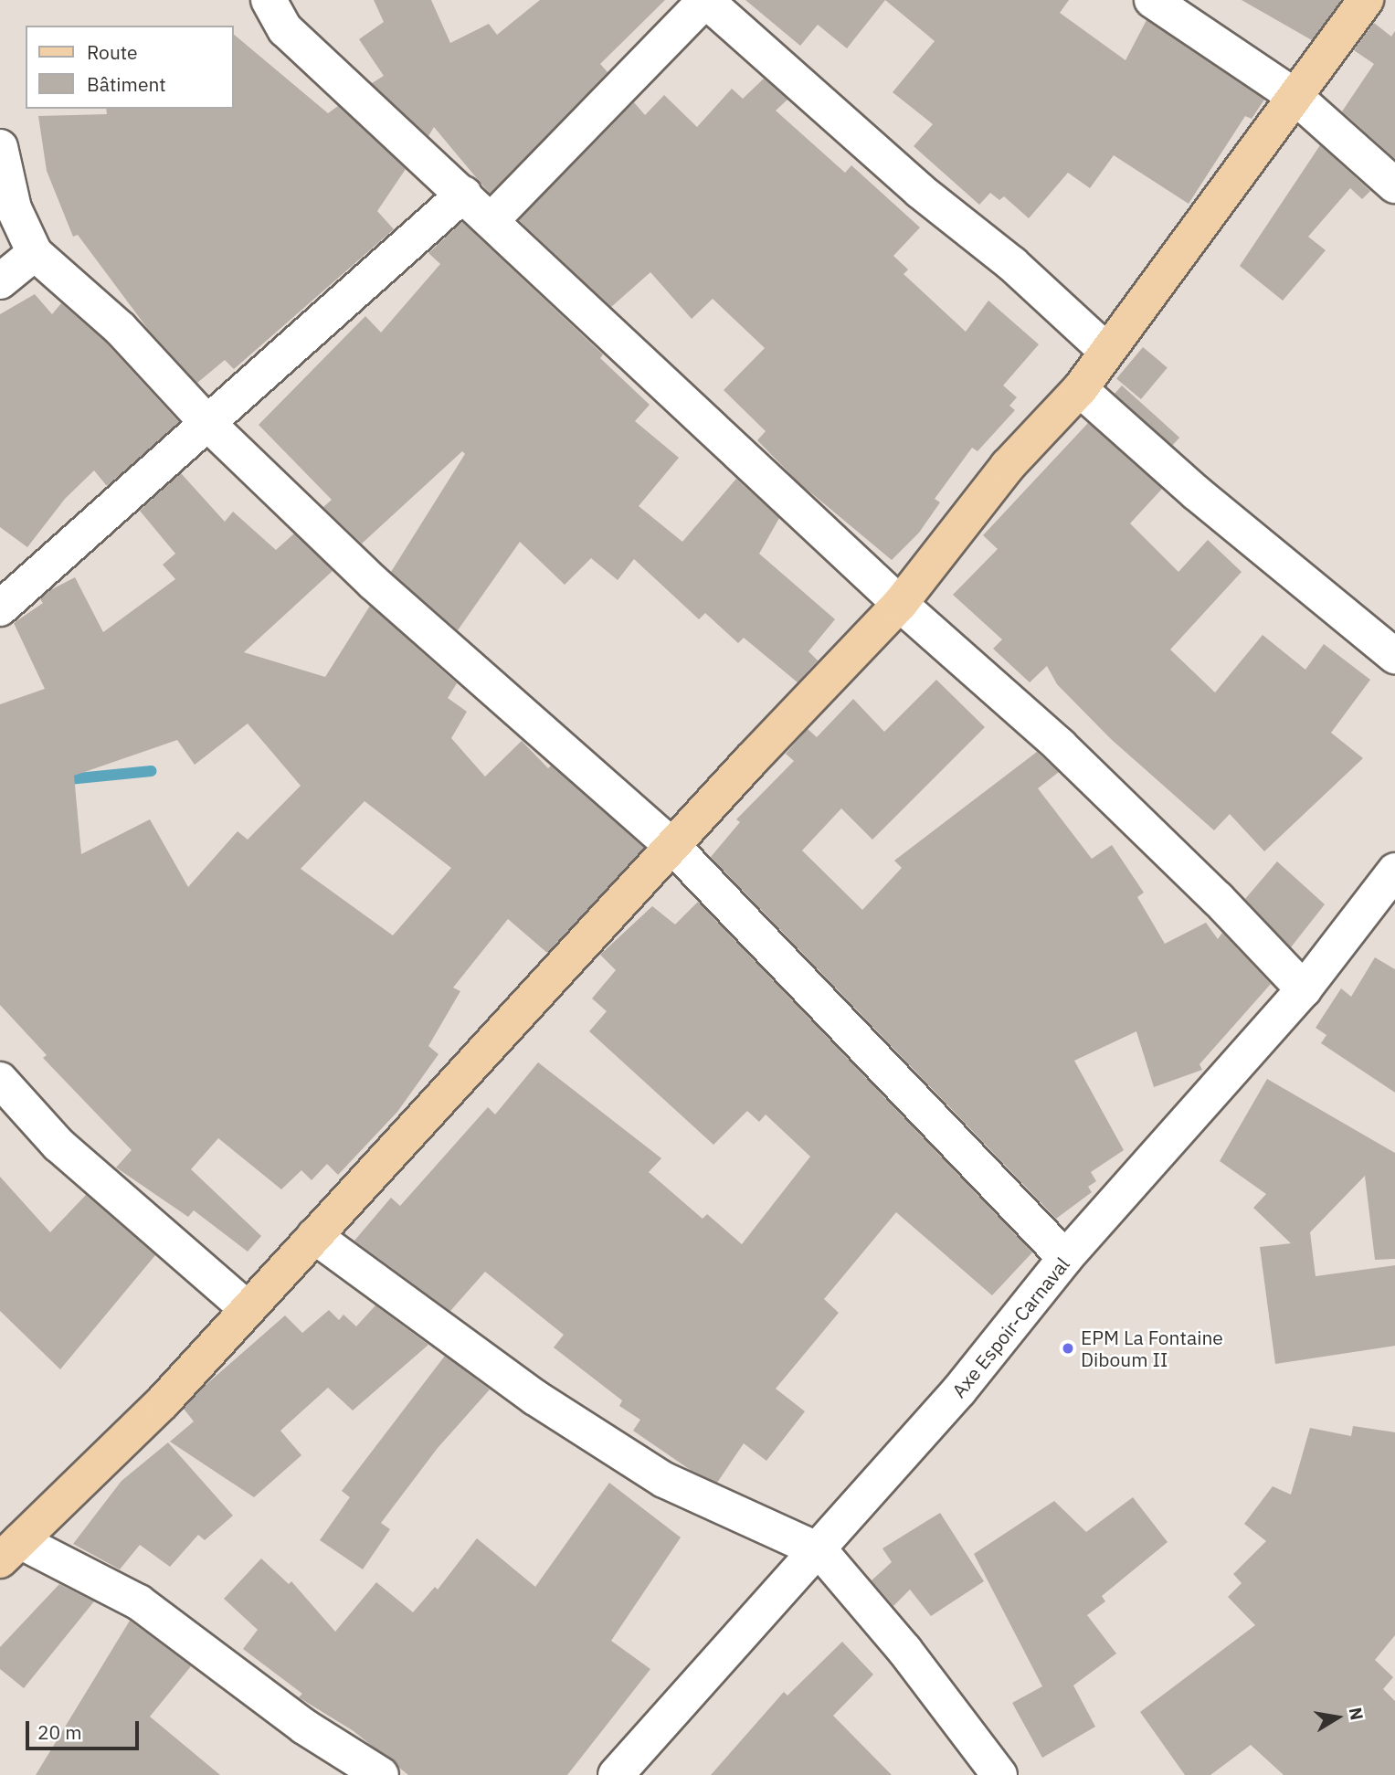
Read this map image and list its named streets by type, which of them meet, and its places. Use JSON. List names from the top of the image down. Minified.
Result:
{"streets":{"street":["Axe Espoir-Carnaval"]},"places":["EPM La Fontaine Diboum II"],"legend":["Route","Bâtiment"],"scale_bar":"20 m","north":"right"}
